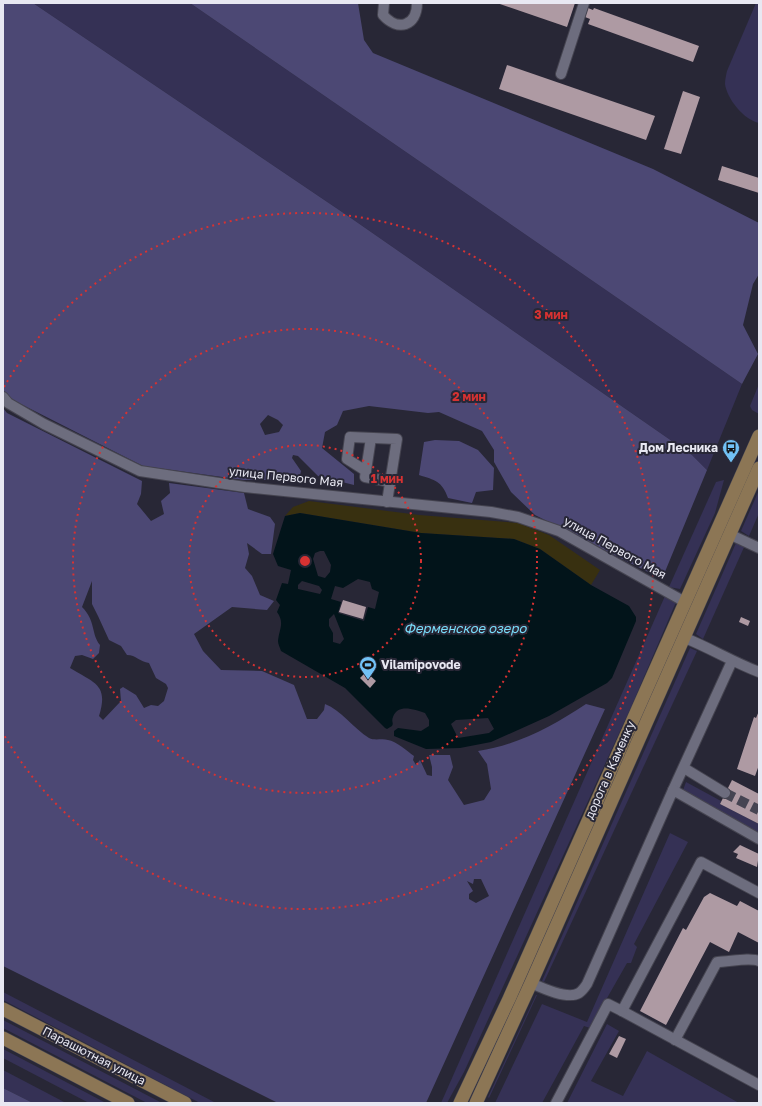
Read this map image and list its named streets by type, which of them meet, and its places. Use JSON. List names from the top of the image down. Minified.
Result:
{"streets":{"main road":["дорога в Каменку","Парашютная улица"],"street":["улица Первого Мая"]},"crossings":[["улица Первого Мая","дорога в Каменку"]],"water":["Ферменское озеро"],"places":{"bus stop":["Дом Лесника"],"sports":["Vilamipovode"]},"rings":["3 мин","2 мин","1 мин"]}
